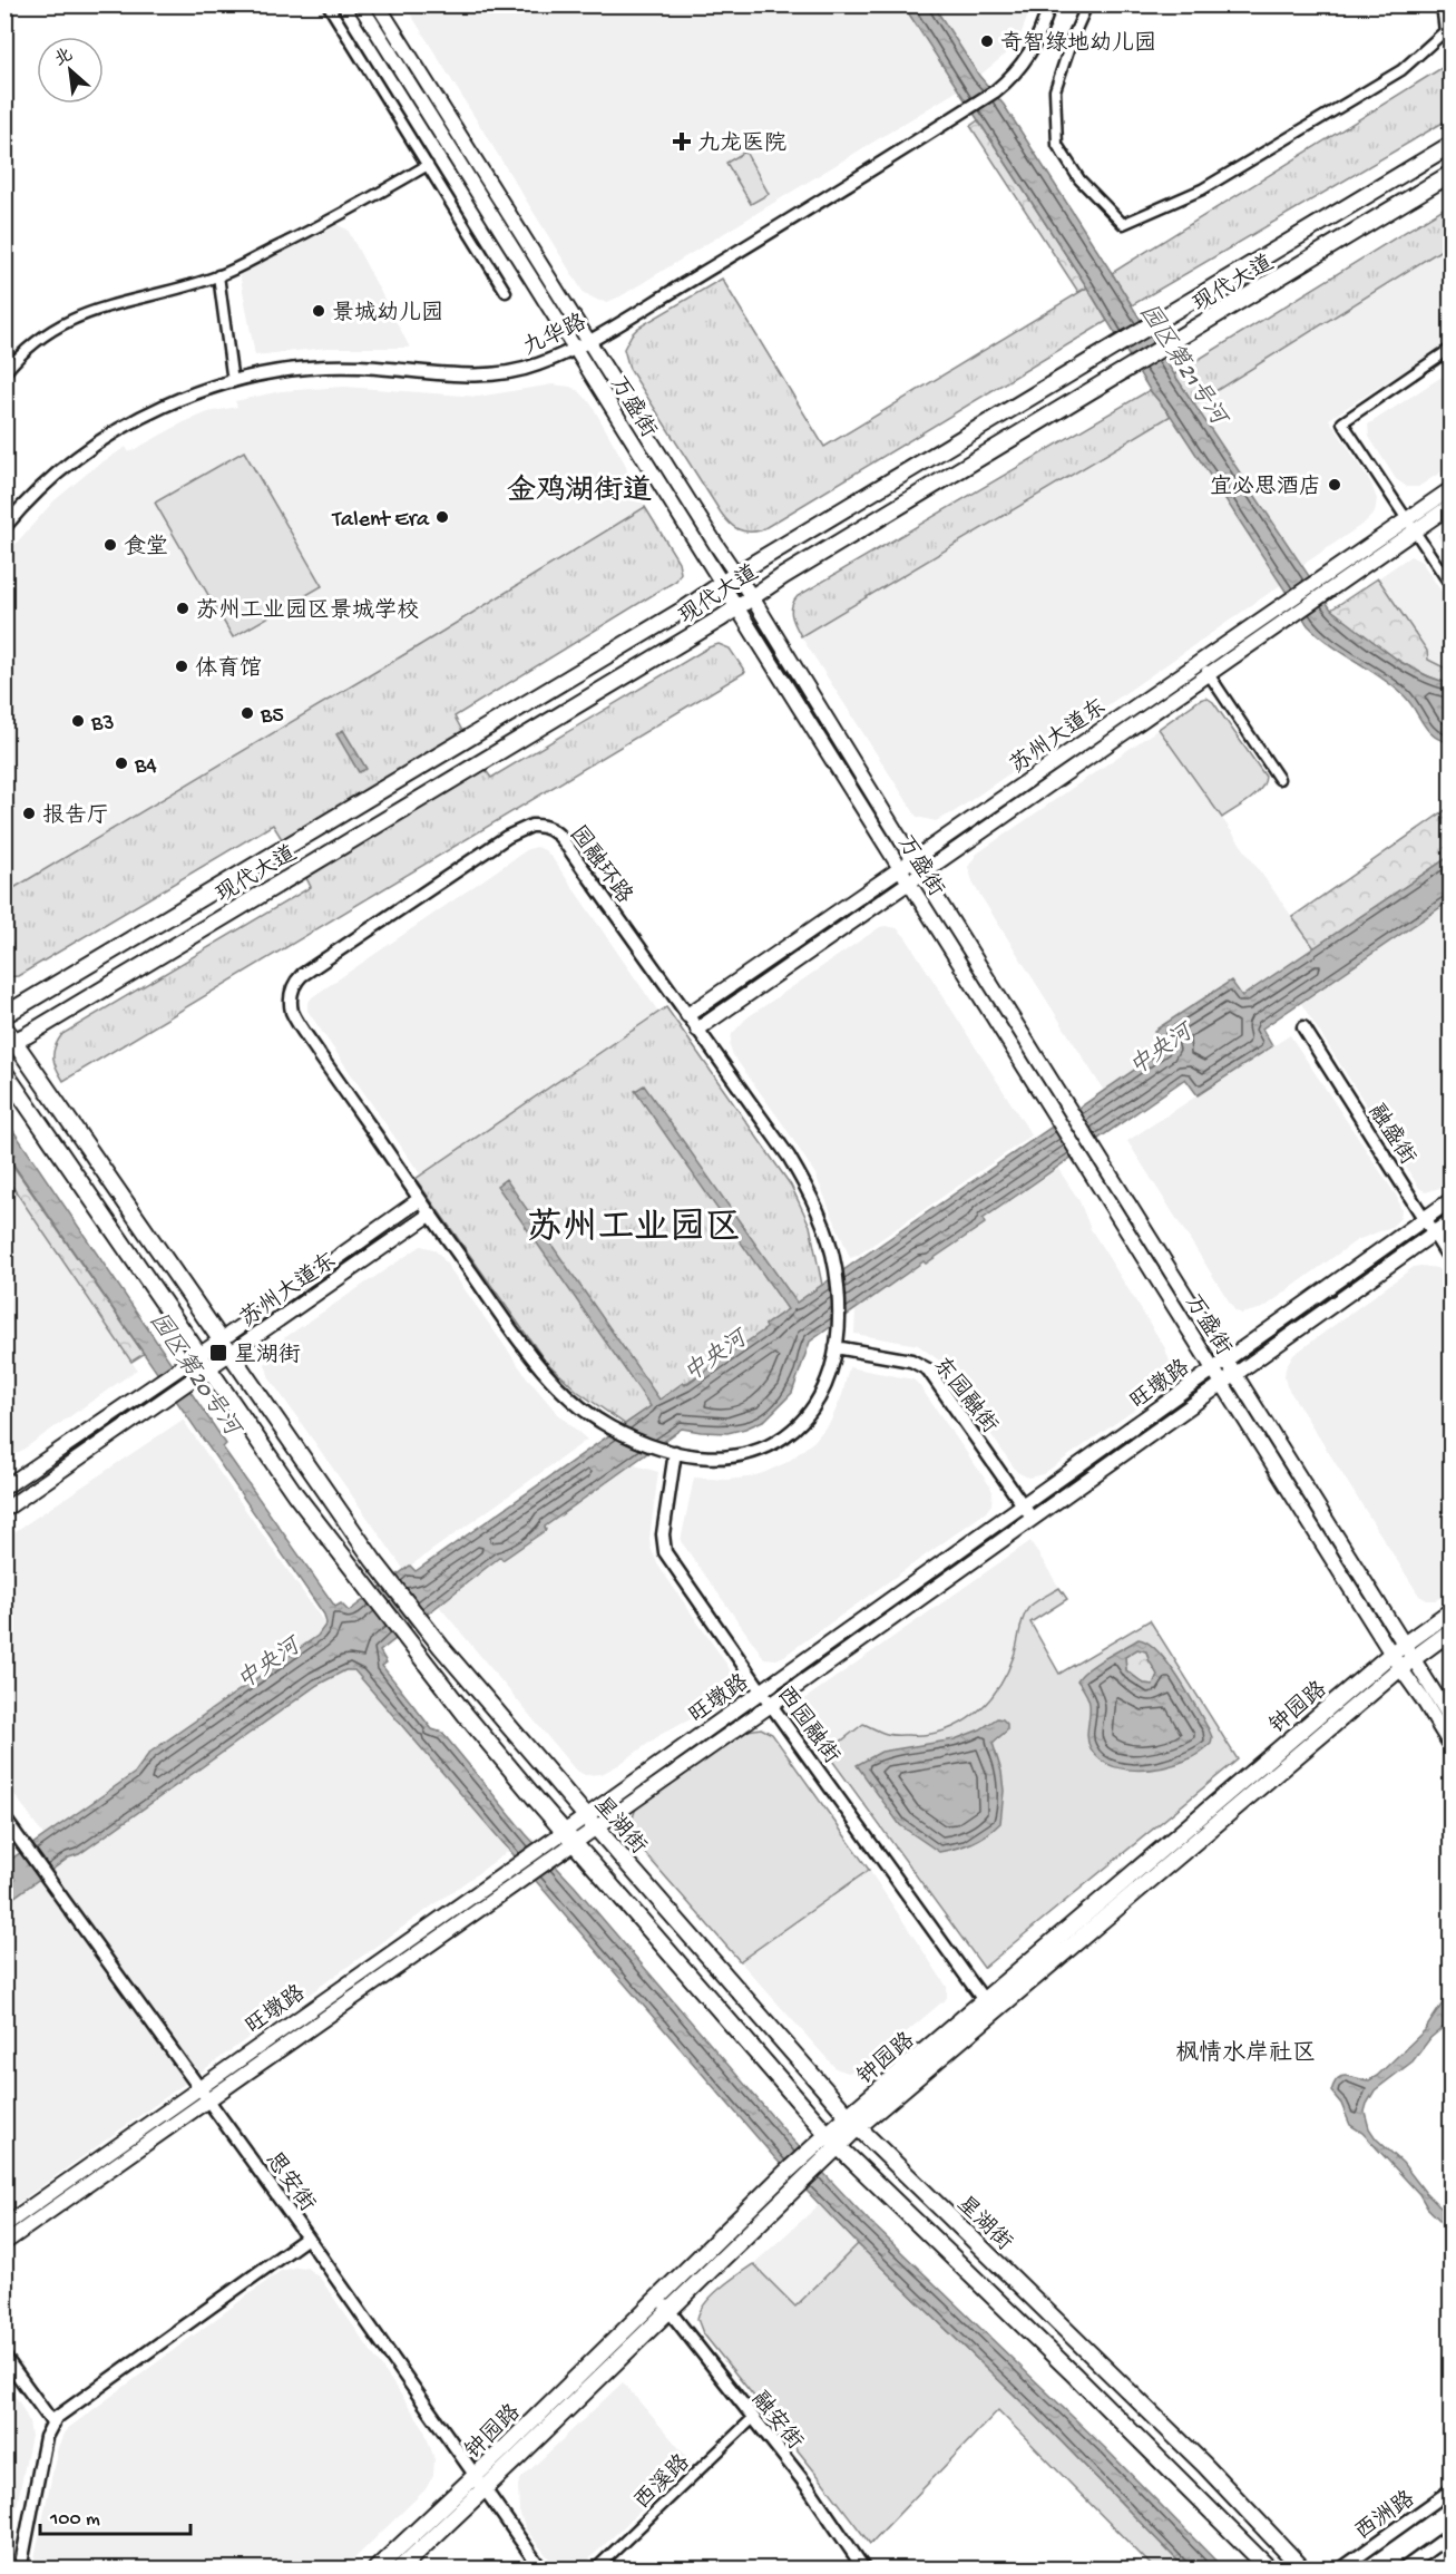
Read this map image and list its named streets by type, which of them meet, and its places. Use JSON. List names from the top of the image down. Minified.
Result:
{"streets":{"main road":["现代大道","万盛街","苏州大道东","旺墩路","钟园路","星湖街"],"street":["九华路","园融环路","融盛街","东园融街","西园融街","思安街","融安街","西溪路","西洲路"]},"crossings":[["现代大道","万盛街"],["现代大道","星湖街"],["九华路","万盛街"],["万盛街","苏州大道东"],["万盛街","旺墩路"],["万盛街","钟园路"],["苏州大道东","园融环路"],["苏州大道东","星湖街"],["园融环路","东园融街"],["园融环路","西园融街"],["融盛街","旺墩路"],["旺墩路","东园融街"],["旺墩路","西园融街"],["旺墩路","星湖街"],["旺墩路","思安街"],["钟园路","西园融街"],["钟园路","星湖街"],["钟园路","思安街"],["钟园路","融安街"],["融安街","西溪路"]],"districts":["金鸡湖街道","苏州工业园区","枫情水岸社区"],"water":["园区第21号河","中央河","园区第20号河"],"places":{"other":["奇智绿地幼儿园","景城幼儿园","宜必思酒店","Talent Era","食堂","苏州工业园区景城学校","体育馆","B5","B3","B4","报告厅"],"health":["九龙医院"],"transit":["星湖街"]},"scale_bar":"100 m","north":"top left"}
